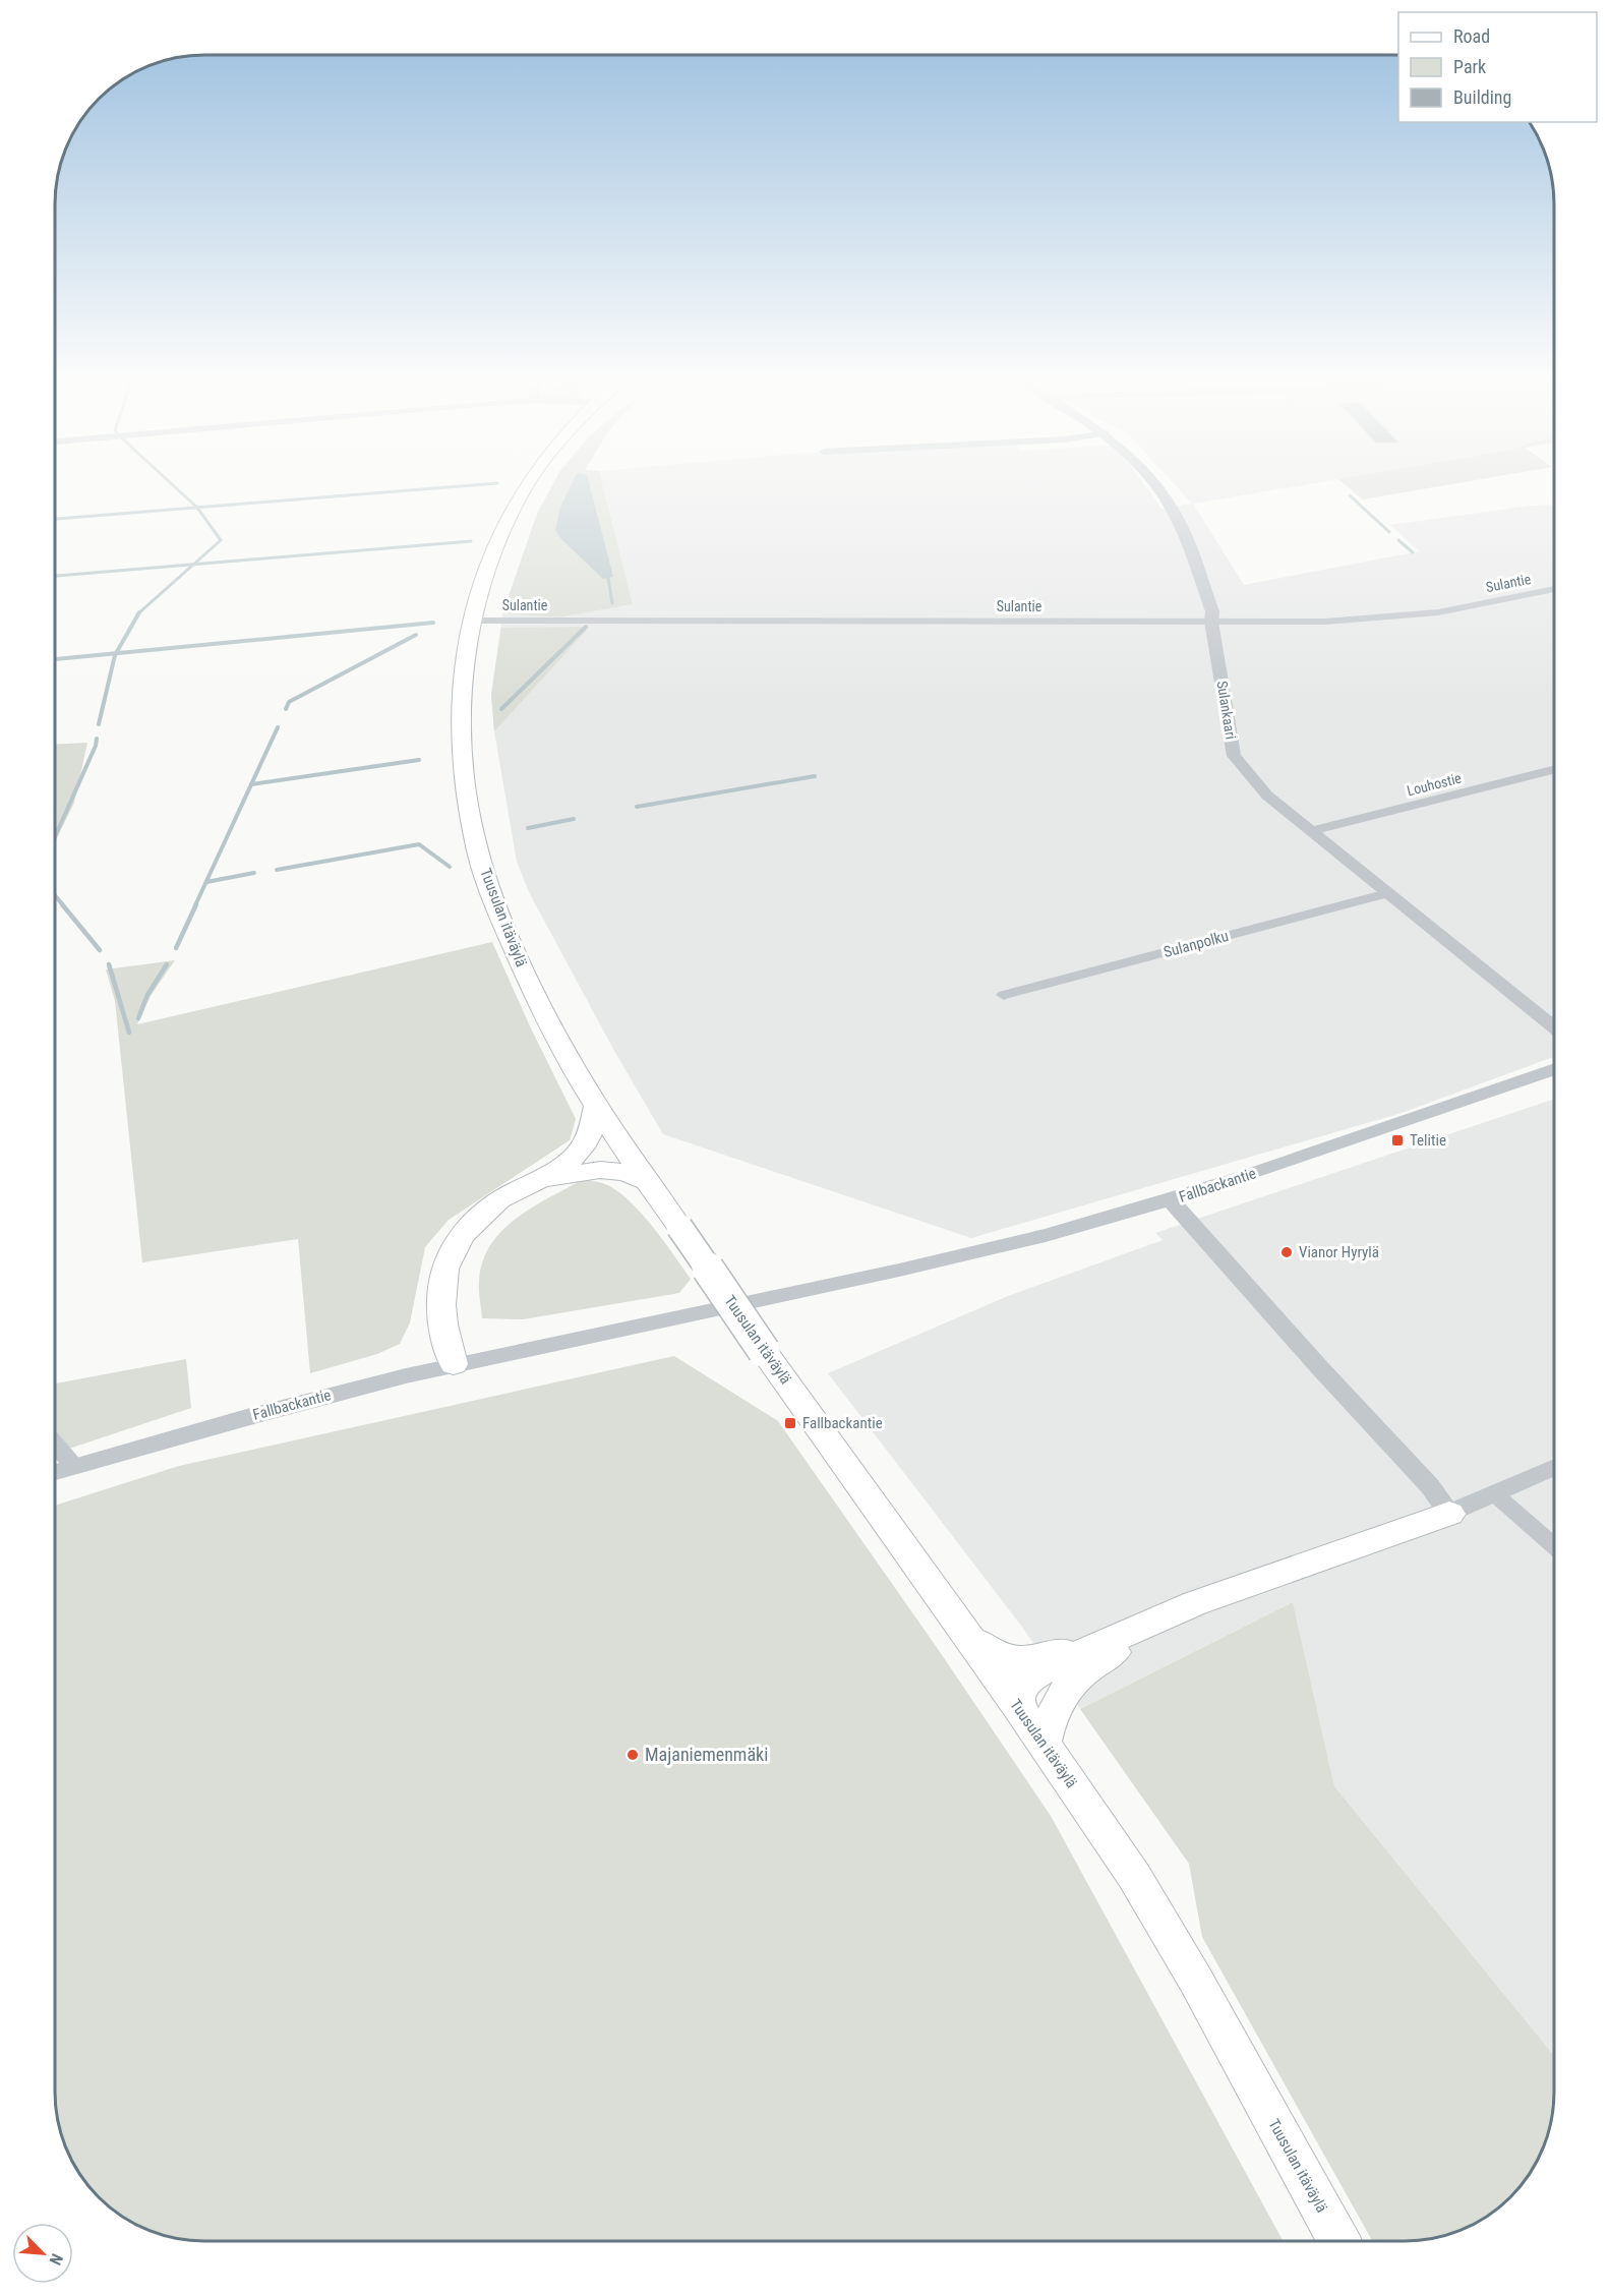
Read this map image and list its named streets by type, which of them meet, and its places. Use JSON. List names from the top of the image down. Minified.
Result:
{"streets":{"main road":["Tuusulan itäväylä"],"street":["Sulantie","Sulankaari","Louhostie","Sulanpolku","Fallbackantie"]},"crossings":[["Sulantie","Sulankaari"],["Sulantie","Tuusulan itäväylä"],["Sulankaari","Louhostie"],["Sulankaari","Sulanpolku"]],"places":{"transit":["Telitie","Fallbackantie"],"other":["Vianor Hyrylä","Majaniemenmäki"]},"legend":["Road","Park","Building"],"north":"bottom right"}
